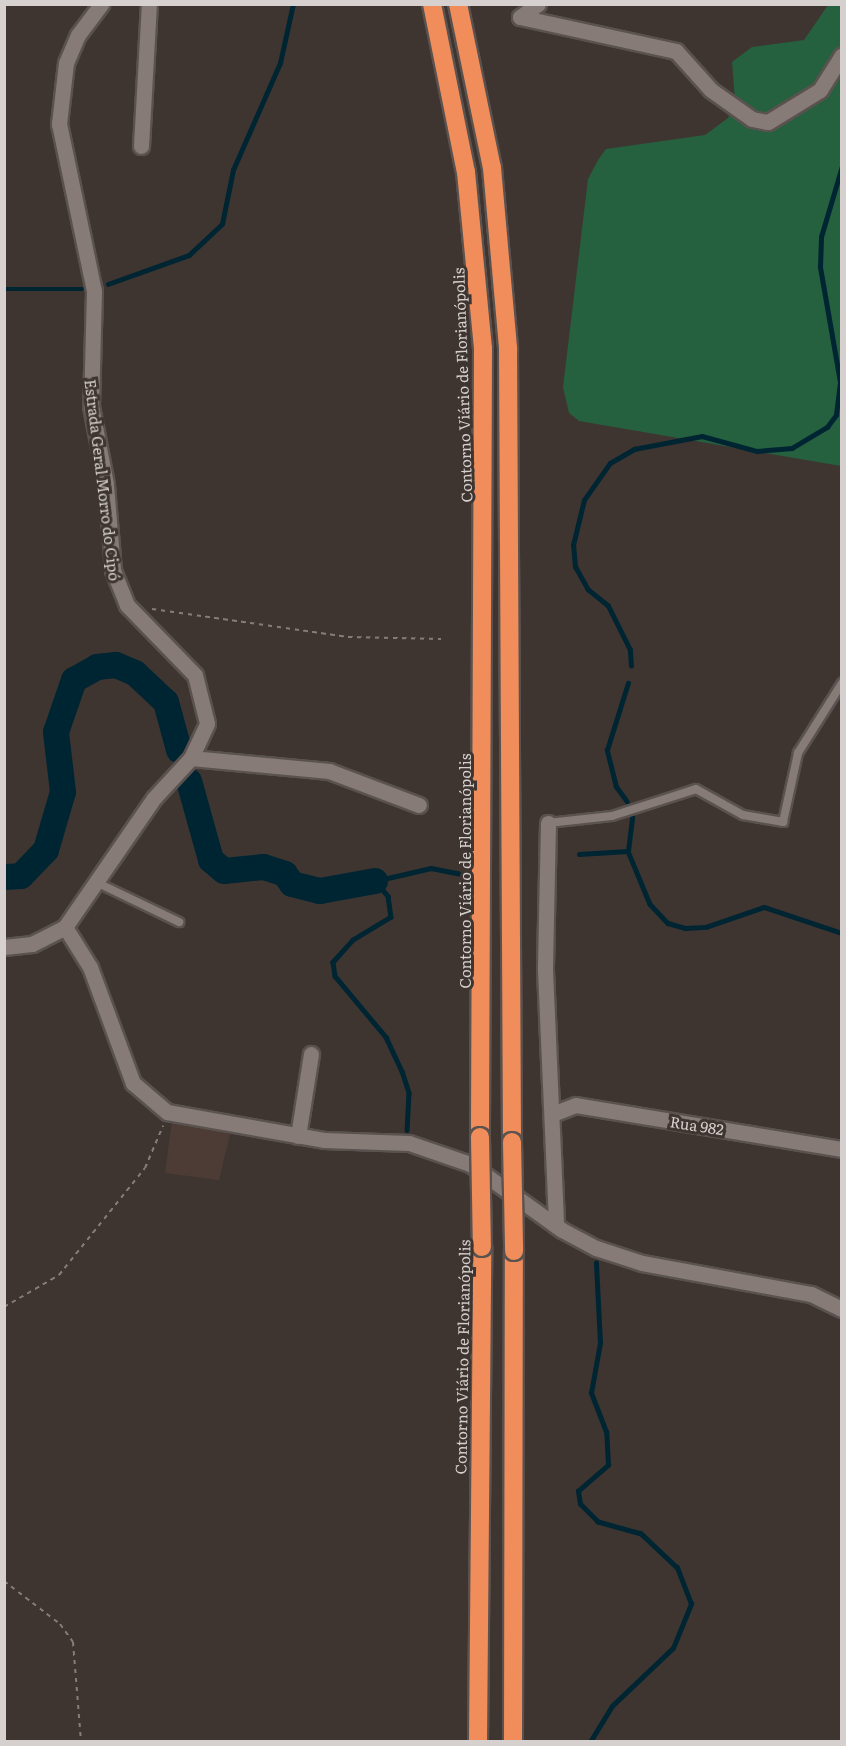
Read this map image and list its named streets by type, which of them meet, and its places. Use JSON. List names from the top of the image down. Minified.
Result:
{"streets":{"highway":["Contorno Viário de Florianópolis"],"street":["Estrada Geral Morro do Cipó","Rua 982"]}}
